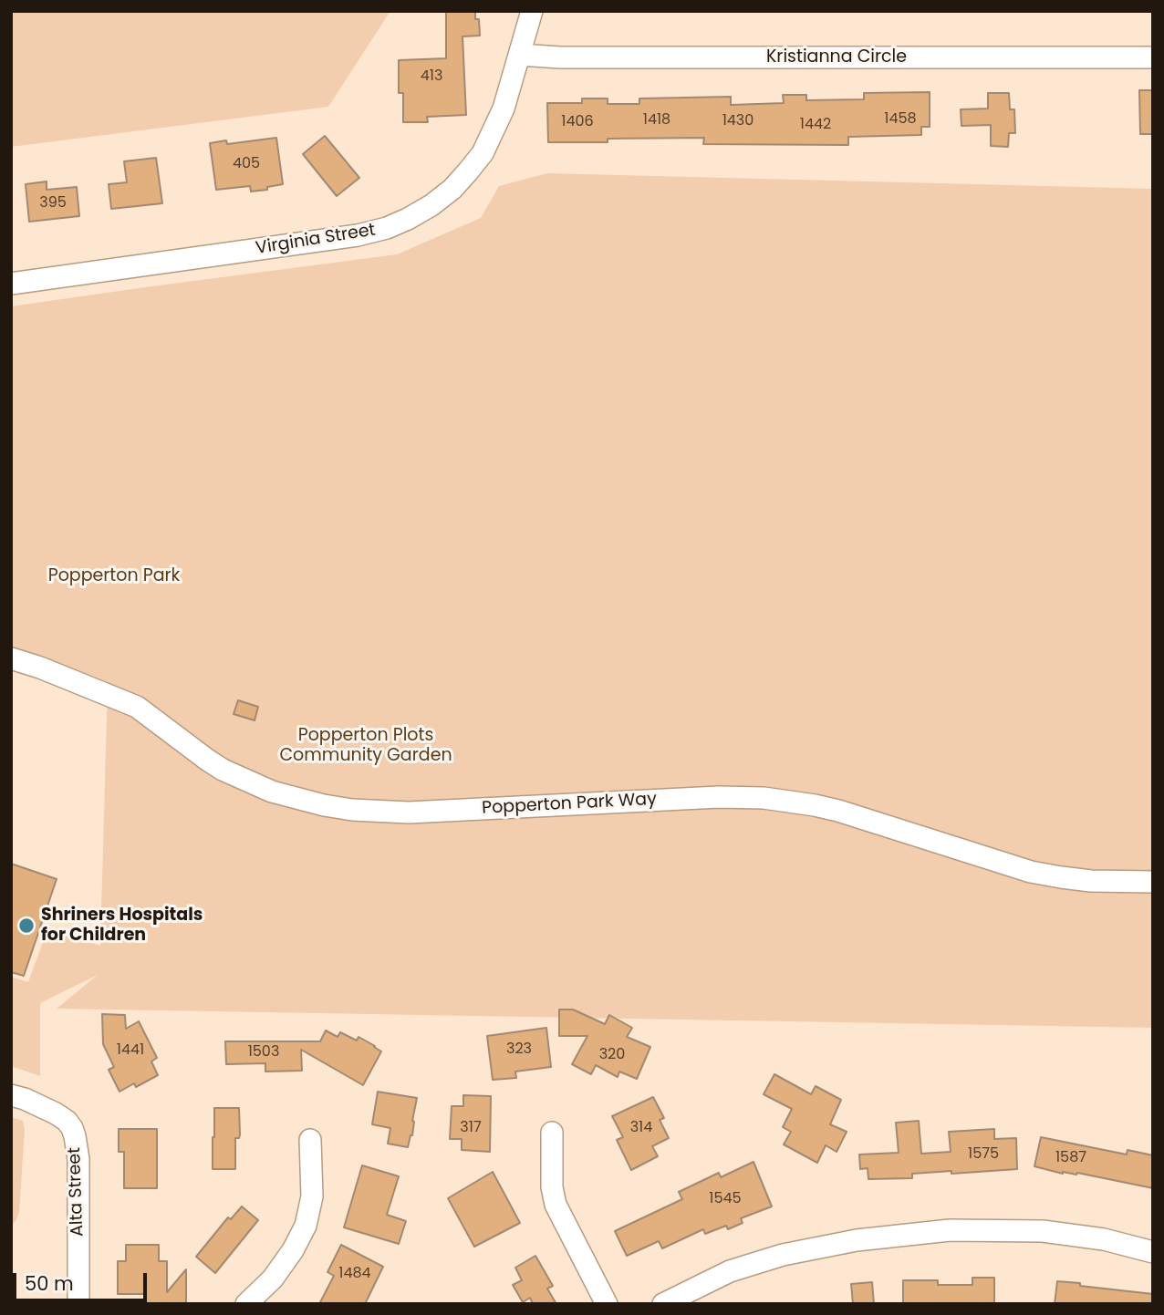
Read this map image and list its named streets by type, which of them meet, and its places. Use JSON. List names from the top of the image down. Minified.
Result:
{"streets":{"street":["Kristianna Circle","Virginia Street","Popperton Park Way","Alta Street"]},"crossings":[["Kristianna Circle","Virginia Street"]],"parks":["Popperton Park","Popperton Plots Community Garden"],"places":["Shriners Hospitals for Children"],"house_numbers":["413","1458","1418","1430","1406","1442","405","395","323","1441","1503","320","317","314","1575","1587","1545","1484"],"scale_bar":"50 m"}
